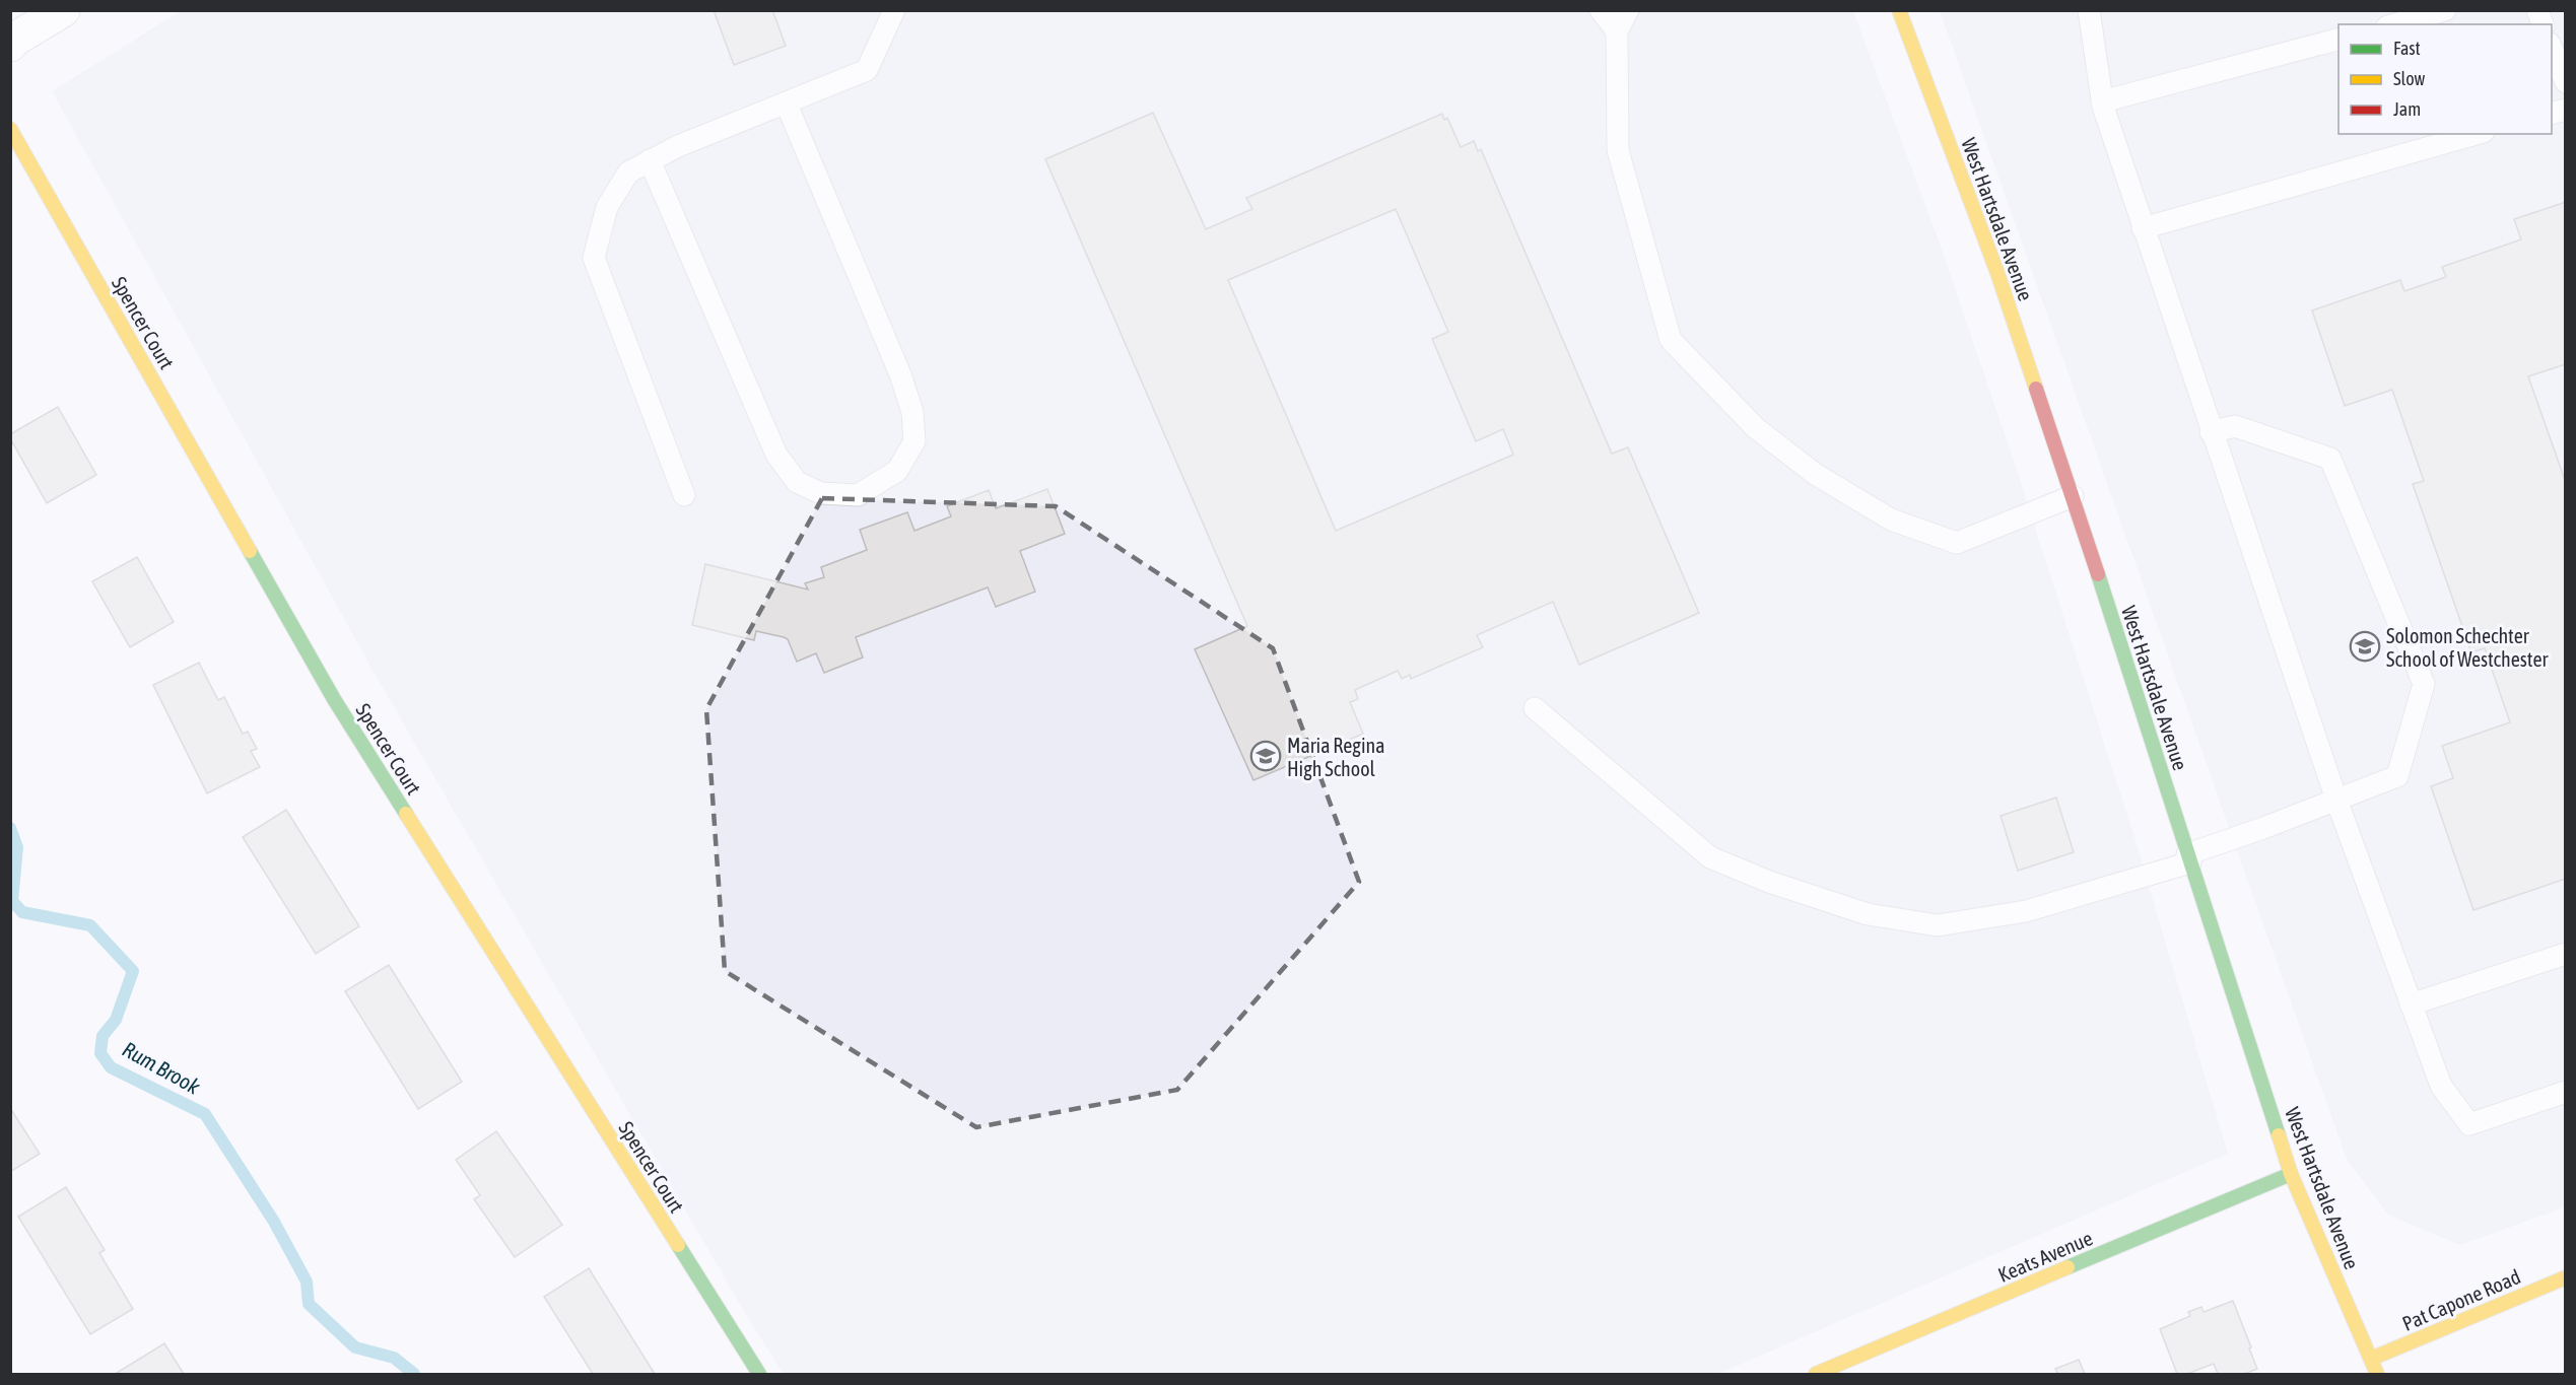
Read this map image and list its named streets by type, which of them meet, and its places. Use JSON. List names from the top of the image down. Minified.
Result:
{"streets":{"street":["West Hartsdale Avenue","Spencer Court","Keats Avenue","Pat Capone Road"]},"crossings":[["West Hartsdale Avenue","Keats Avenue"],["West Hartsdale Avenue","Pat Capone Road"]],"water":["Rum Brook"],"places":{"school or university":["Solomon Schechter School of Westchester","Maria Regina High School"]},"legend":["Fast","Slow","Jam"]}
